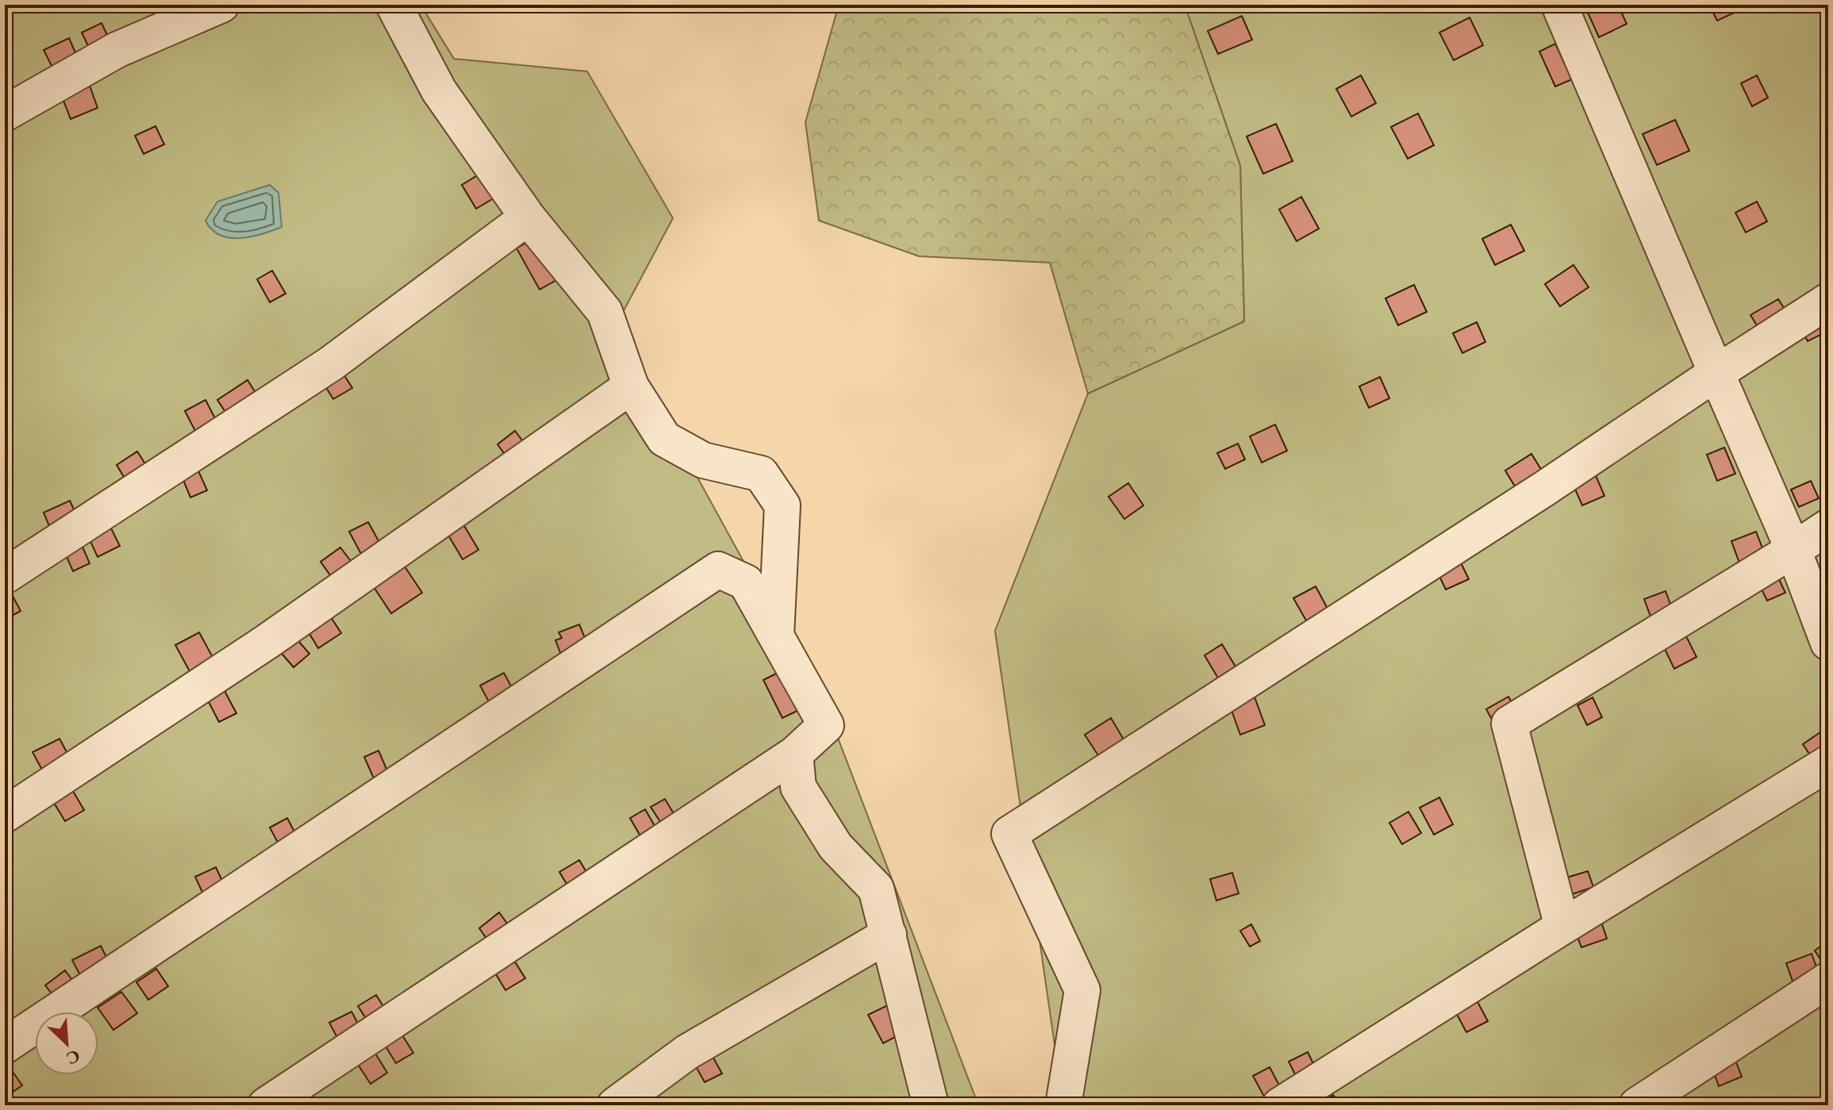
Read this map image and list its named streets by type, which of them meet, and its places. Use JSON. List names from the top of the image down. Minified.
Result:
{"north":"bottom right"}
